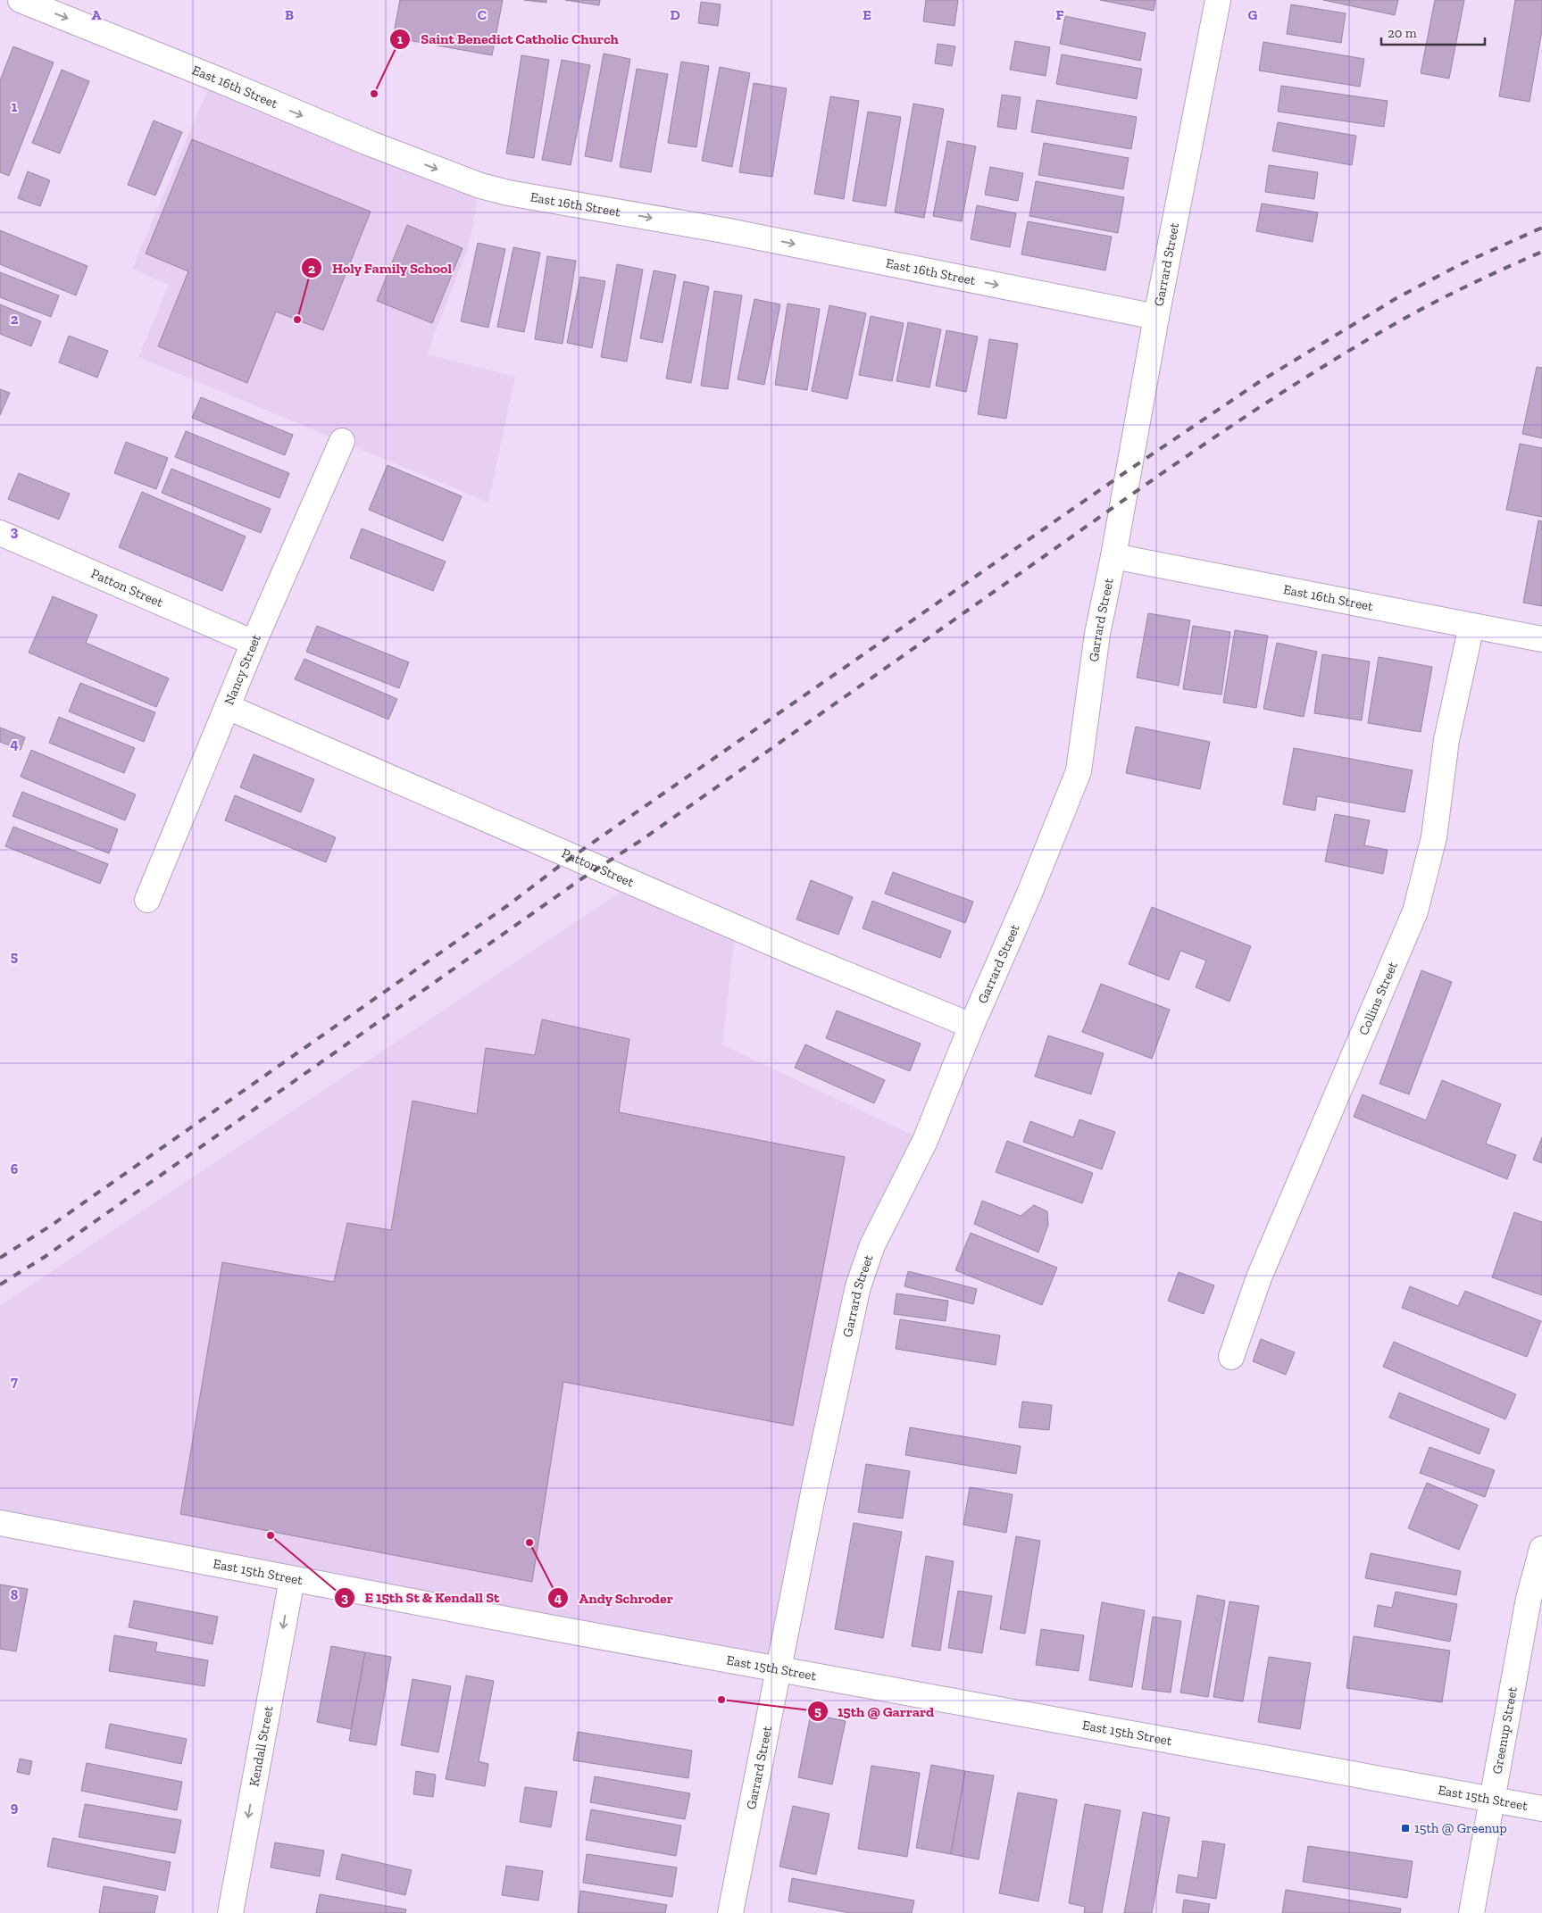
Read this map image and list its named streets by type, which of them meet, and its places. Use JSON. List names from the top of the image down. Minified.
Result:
{"streets":{"street":["East 16th Street","Garrard Street","Patton Street","Nancy Street","Collins Street","East 15th Street","Greenup Street","Kendall Street"]},"crossings":[["East 16th Street","Garrard Street"],["East 16th Street","Collins Street"],["Garrard Street","Patton Street"],["Garrard Street","East 15th Street"],["Patton Street","Nancy Street"],["East 15th Street","Greenup Street"],["East 15th Street","Kendall Street"]],"one_way":["East 16th Street","Kendall Street"],"places":{"other":["Saint Benedict Catholic Church","Holy Family School","E 15th St & Kendall St","Andy Schroder","15th @ Garrard"],"transit":["15th @ Greenup"]},"scale_bar":"20 m","grid":{"columns":["A","B","C","D","E","F","G"],"rows":["1","2","3","4","5","6","7","8","9"]}}
